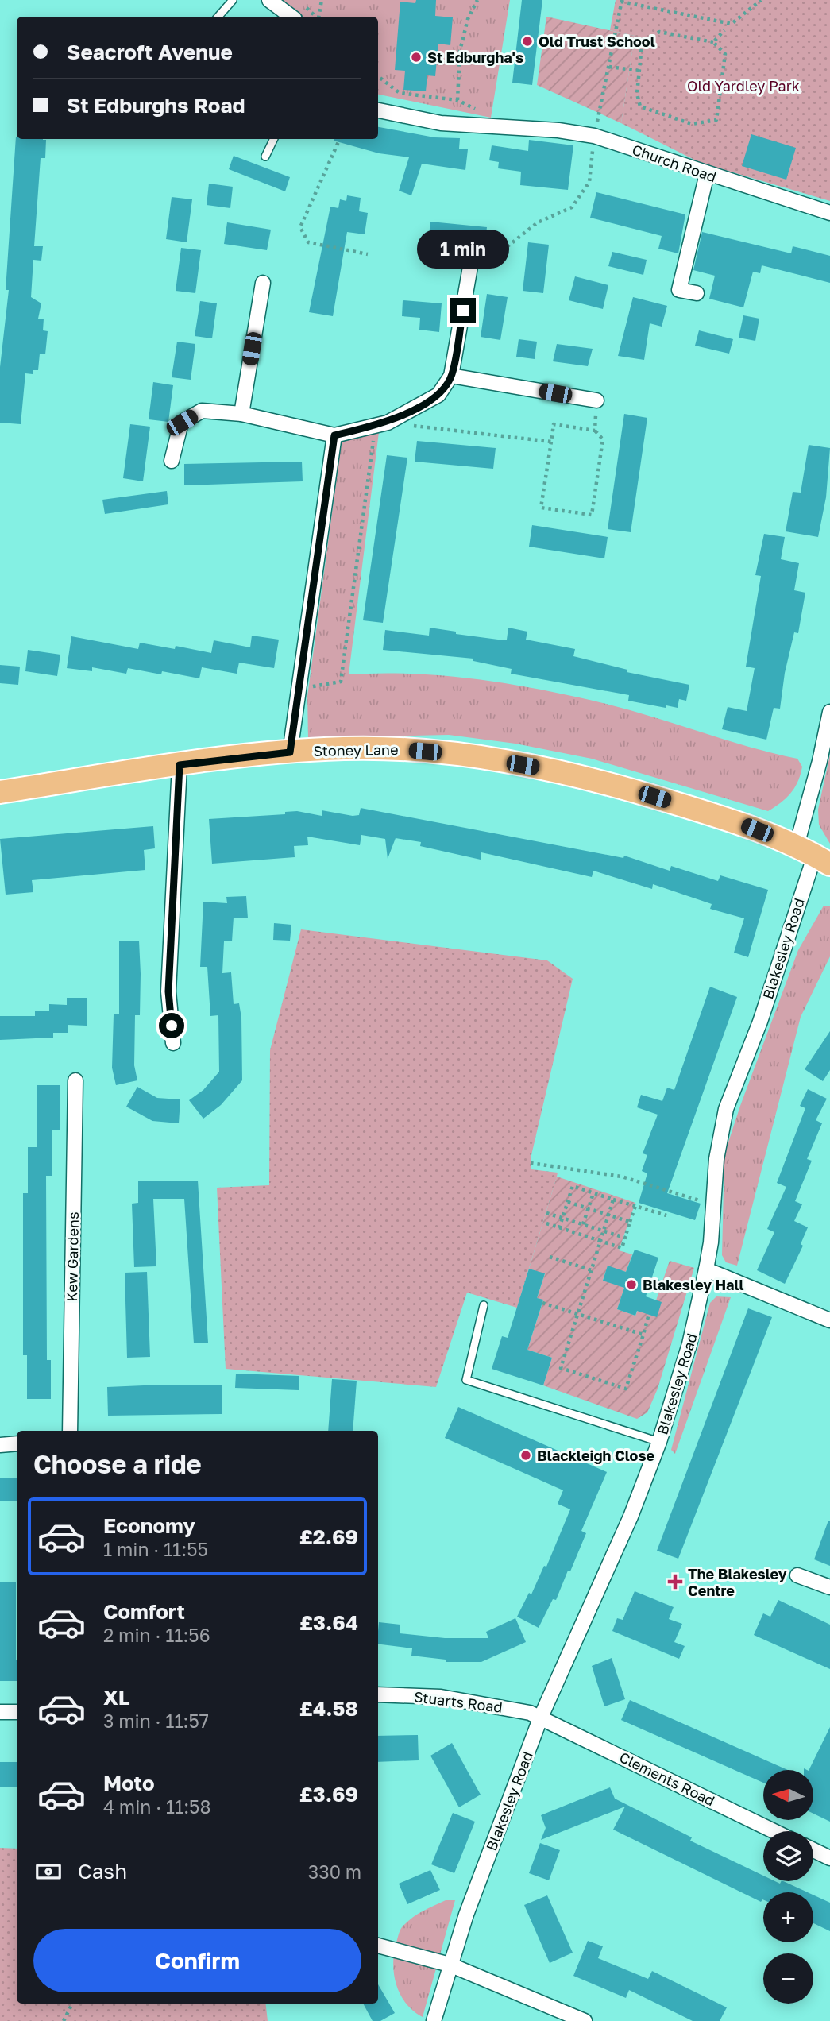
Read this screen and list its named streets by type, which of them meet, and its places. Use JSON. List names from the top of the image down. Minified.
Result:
{"streets":{"main road":["Stoney Lane"],"street":["Church Road","Blakesley Road","Kew Gardens","Stuarts Road","Clements Road"]},"crossings":[["Stoney Lane","Blakesley Road"],["Blakesley Road","Stuarts Road"],["Blakesley Road","Clements Road"],["Stuarts Road","Clements Road"]],"parks":["Old Yardley Park"],"places":{"other":["Old Trust School","St Edburgha's","Blakesley Hall","Blackleigh Close"],"health":["The Blakesley Centre"]},"north":"left","page":{"banner":["Seacroft Avenue","St Edburghs Road"],"bubble":"1 min","heading":"Choose a ride","list":[{"name":"Economy","note":"1 min · 11:55","value":"£2.69"},{"name":"Comfort","note":"2 min · 11:56","value":"£3.64"},{"name":"XL","note":"3 min · 11:57","value":"£4.58"},{"name":"Moto","note":"4 min · 11:58","value":"£3.69"}],"map_buttons":["+","−"],"pay":["Cash","330 m"],"buttons":"Confirm"}}
